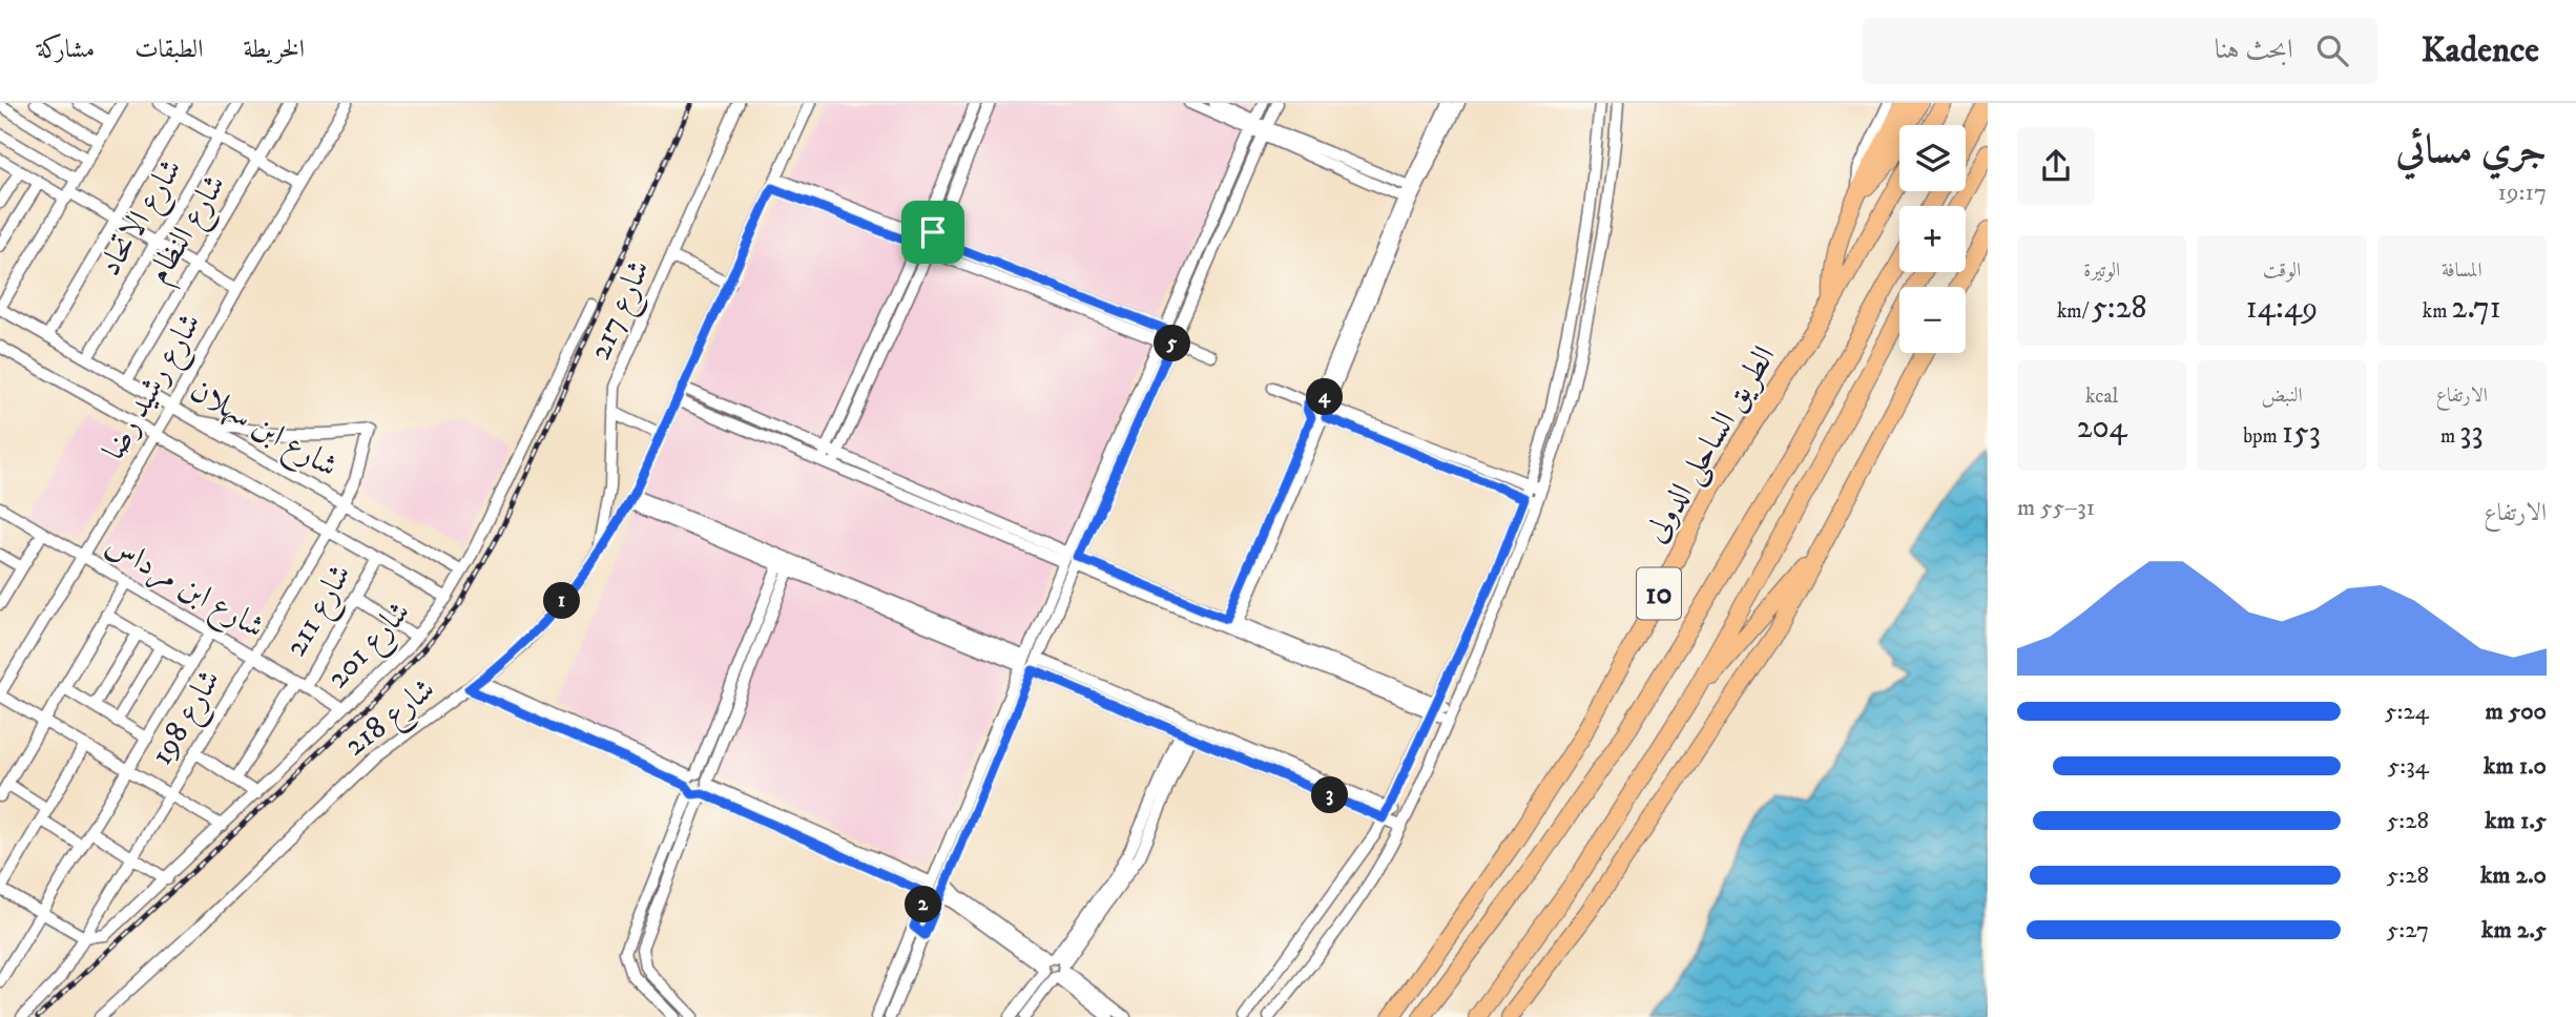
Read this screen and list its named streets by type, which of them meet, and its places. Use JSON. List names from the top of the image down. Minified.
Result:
{"streets":{"highway":["الطريق الساحلى الدولى","10"],"street":["شارع الاتحاد","شارع النظام","شارع 217","شارع رشيد رضا","شارع ابن سهلان","شارع ابن مرداس","شارع 211","شارع 201","شارع 198","شارع 218"]},"crossings":[["شارع الاتحاد","شارع ابن سهلان"],["شارع النظام","شارع ابن سهلان"],["شارع 217","شارع 218"],["شارع رشيد رضا","شارع ابن سهلان"],["شارع رشيد رضا","شارع ابن مرداس"],["شارع ابن سهلان","شارع 201"],["شارع ابن سهلان","شارع 198"],["شارع ابن مرداس","شارع 211"],["شارع ابن مرداس","شارع 201"],["شارع ابن مرداس","شارع 198"],["شارع 201","شارع 198"]],"page":{"header":"Kadence","search":"ابحث هنا","nav":["الخريطة","الطبقات","مشاركة"],"heading":["جري مسائي","19:17"],"map_buttons":["+","−"],"stats":[["المسافة","2.71 km"],["الوقت","14:49"],["الوتيرة","5:28 /km"],["الارتفاع","33 m"],["النبض","153 bpm"],["kcal","204"]],"pins":["5","4","1","3","2"],"chart":["الارتفاع","31–55 m"],"list":[{"name":"500 m","note":"5:24"},{"name":"1.0 km","note":"5:34"},{"name":"1.5 km","note":"5:28"},{"name":"2.0 km","note":"5:28"},{"name":"2.5 km","note":"5:27"}]}}
